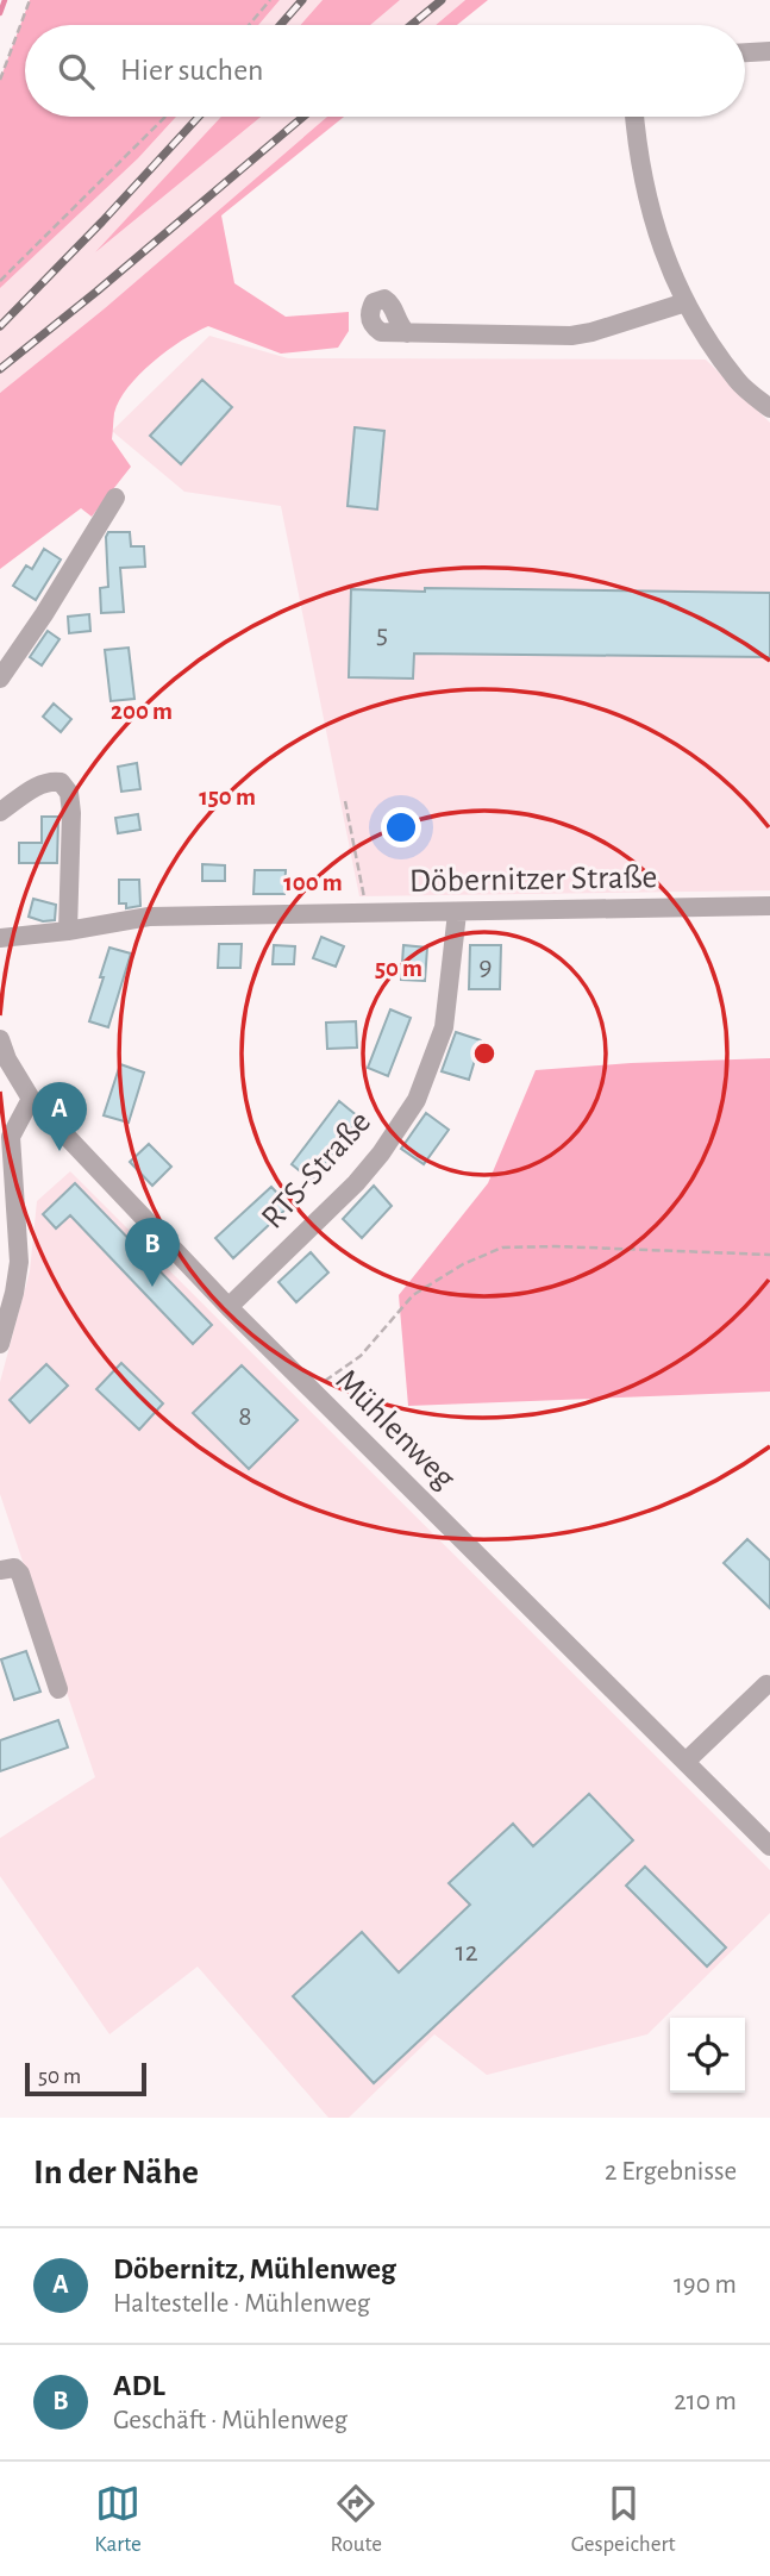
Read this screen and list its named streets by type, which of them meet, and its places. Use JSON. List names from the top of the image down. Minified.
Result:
{"streets":{"street":["Döbernitzer Straße","RTS-Straße","Mühlenweg"]},"crossings":[["Döbernitzer Straße","RTS-Straße"],["RTS-Straße","Mühlenweg"]],"house_numbers":["5","9","8","12"],"scale_bar":"50 m","page":{"search":"Hier suchen","pins":["A","B"],"scale":"50 m","heading":["In der Nähe","2 Ergebnisse"],"list":[{"mark":"A","name":"Döbernitz, Mühlenweg","note":"Haltestelle · Mühlenweg","value":"190 m"},{"mark":"B","name":"ADL","note":"Geschäft · Mühlenweg","value":"210 m"}],"nav":["Karte","Route","Gespeichert"]},"rings":["200 m","150 m","100 m","50 m"]}
